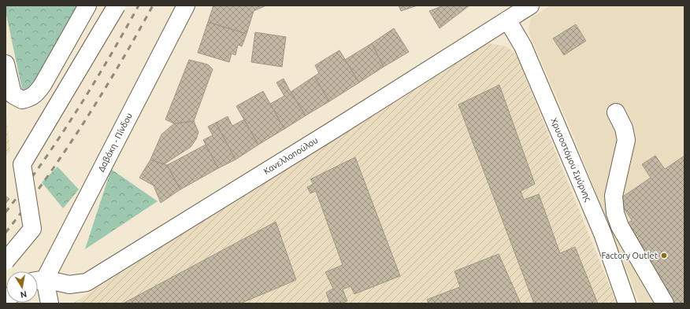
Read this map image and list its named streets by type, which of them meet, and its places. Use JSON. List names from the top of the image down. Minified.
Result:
{"streets":{"street":["Δαβάκη - Πίνδου","Κανελλοπούλου","Χρυσοστόμου Σμύρνης"]},"crossings":[["Δαβάκη - Πίνδου","Κανελλοπούλου"],["Κανελλοπούλου","Χρυσοστόμου Σμύρνης"]],"places":["Factory Outlet"],"north":"bottom"}
